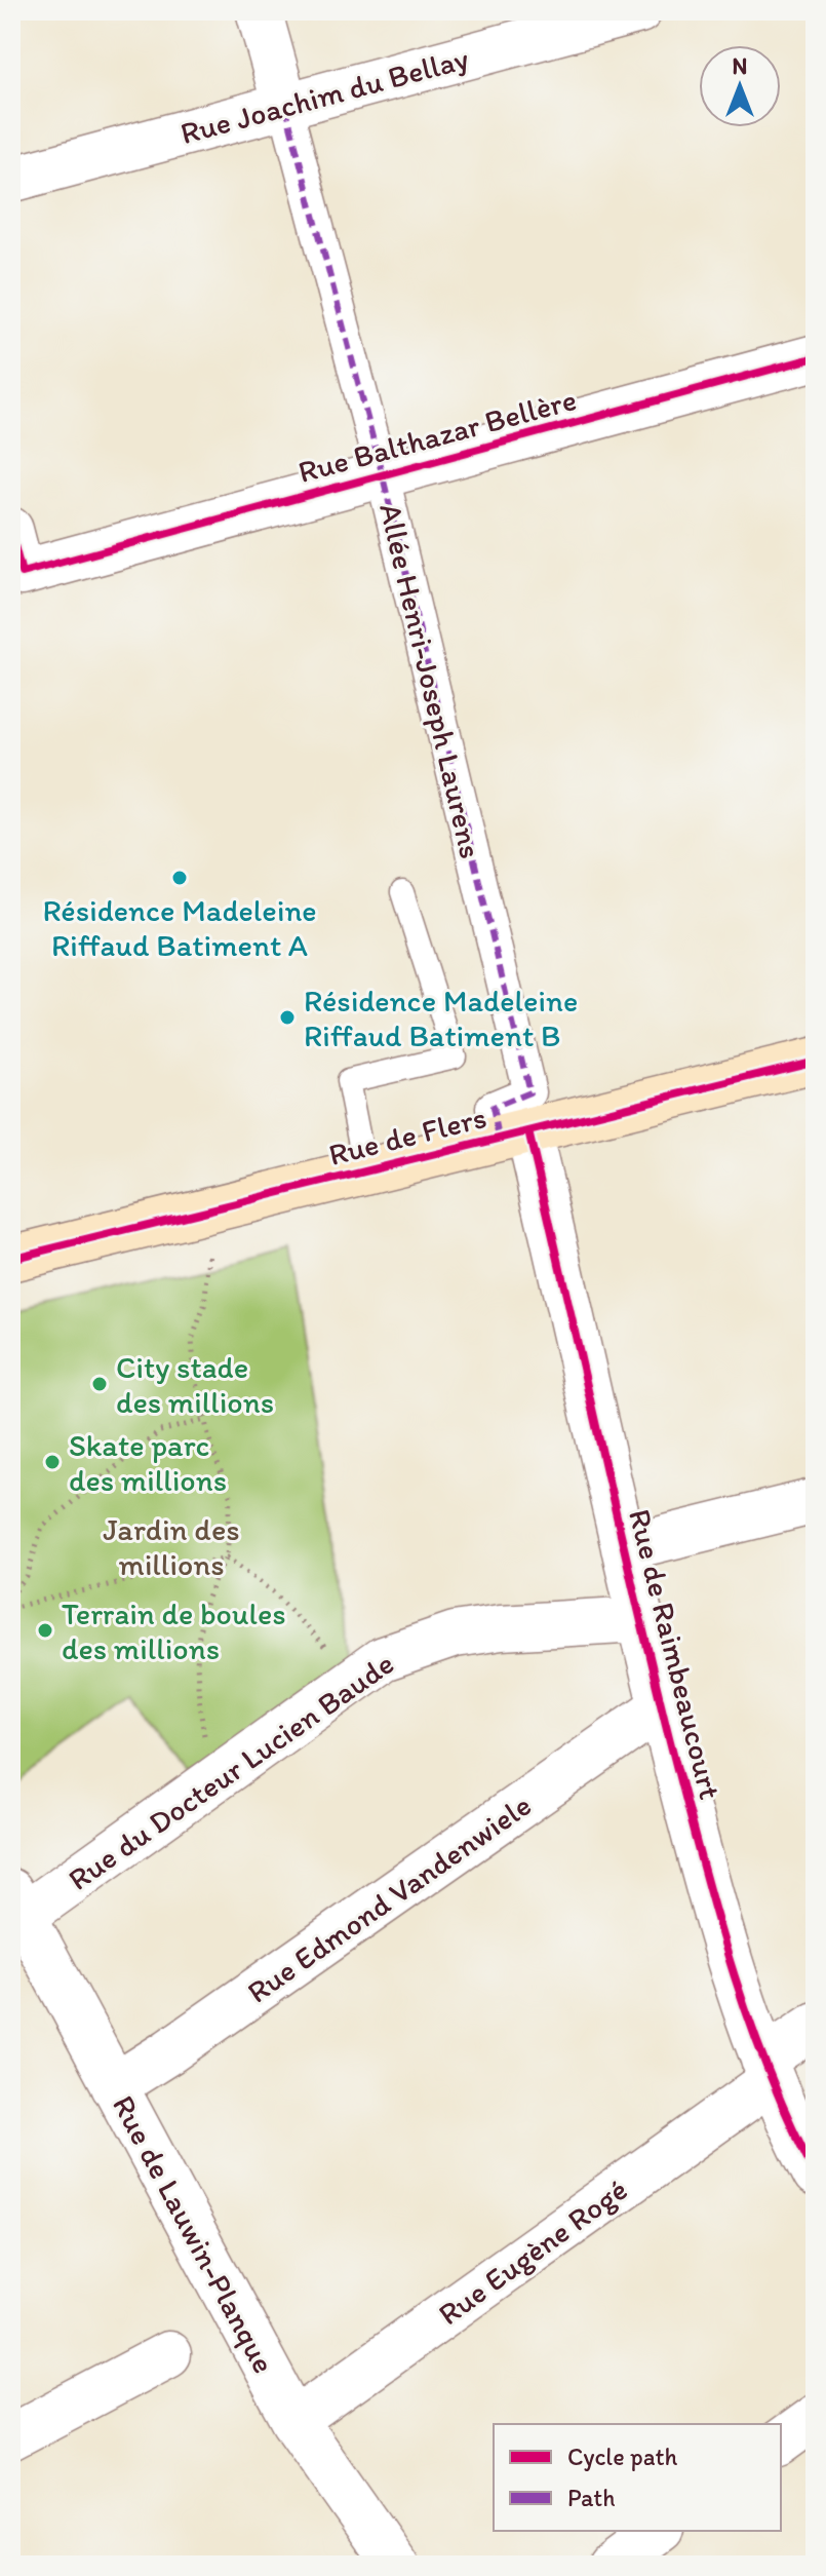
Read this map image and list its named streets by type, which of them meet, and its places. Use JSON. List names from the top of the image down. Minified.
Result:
{"streets":{"main road":["Rue de Flers"],"street":["Rue Joachim du Bellay","Rue Balthazar Bellère","Allée Henri-Joseph Laurens","Rue de Raimbeaucourt","Rue du Docteur Lucien Baude","Rue Edmond Vandenwiele","Rue de Lauwin-Planque","Rue Eugène Rogé"]},"crossings":[["Rue Joachim du Bellay","Allée Henri-Joseph Laurens"],["Rue Balthazar Bellère","Allée Henri-Joseph Laurens"],["Allée Henri-Joseph Laurens","Rue de Flers"],["Allée Henri-Joseph Laurens","Rue de Raimbeaucourt"],["Rue de Flers","Rue de Raimbeaucourt"],["Rue de Raimbeaucourt","Rue du Docteur Lucien Baude"],["Rue de Raimbeaucourt","Rue Edmond Vandenwiele"],["Rue de Raimbeaucourt","Rue Eugène Rogé"],["Rue du Docteur Lucien Baude","Rue de Lauwin-Planque"],["Rue Edmond Vandenwiele","Rue de Lauwin-Planque"],["Rue de Lauwin-Planque","Rue Eugène Rogé"]],"parks":["Jardin des millions"],"places":["Résidence Madeleine Riffaud Batiment A","Résidence Madeleine Riffaud Batiment B","City stade des millions","Skate parc des millions","Terrain de boules des millions"],"legend":["Cycle path","Path"],"north":"top"}
